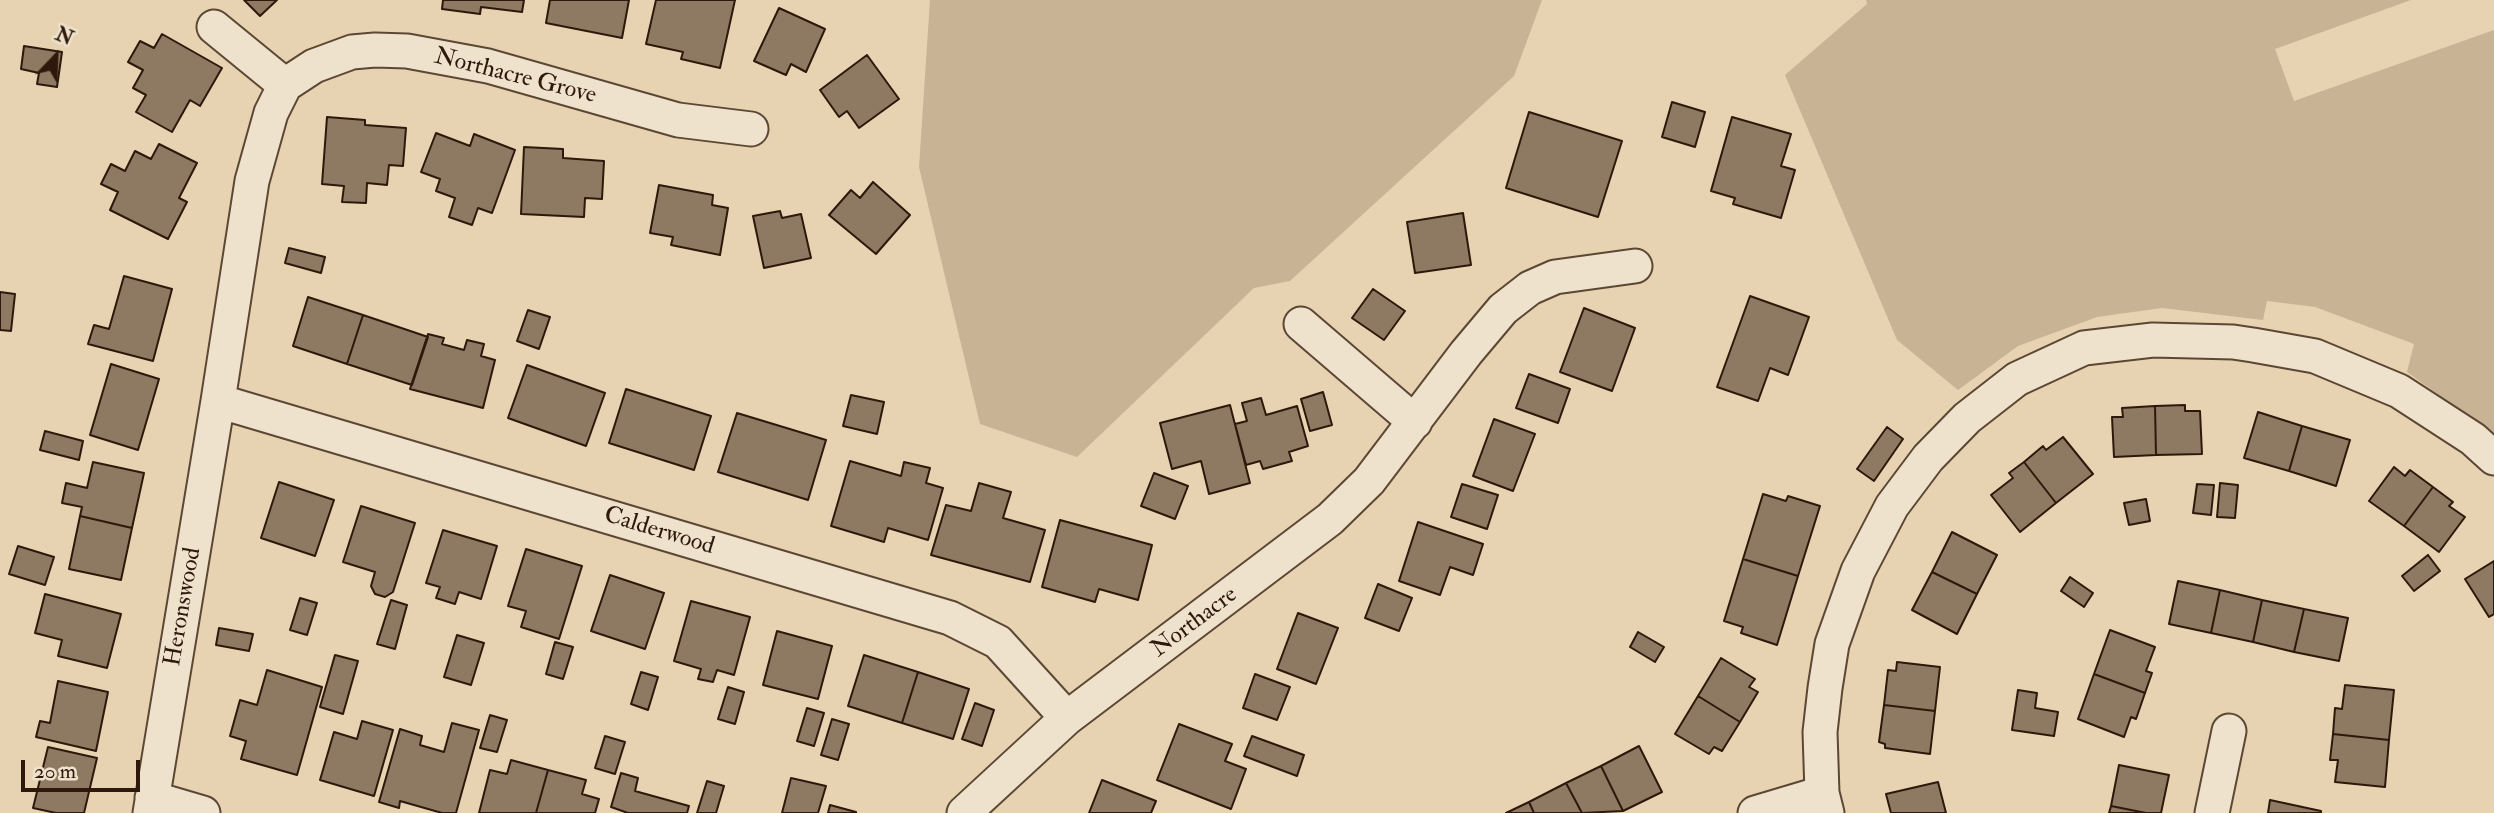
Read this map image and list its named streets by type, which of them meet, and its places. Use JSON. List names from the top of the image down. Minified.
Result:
{"streets":{"street":["Northacre Grove","Calderwood","Heronswood","Northacre"]},"crossings":[["Calderwood","Heronswood"],["Calderwood","Northacre"]],"scale_bar":"20 m","north":"top right"}
